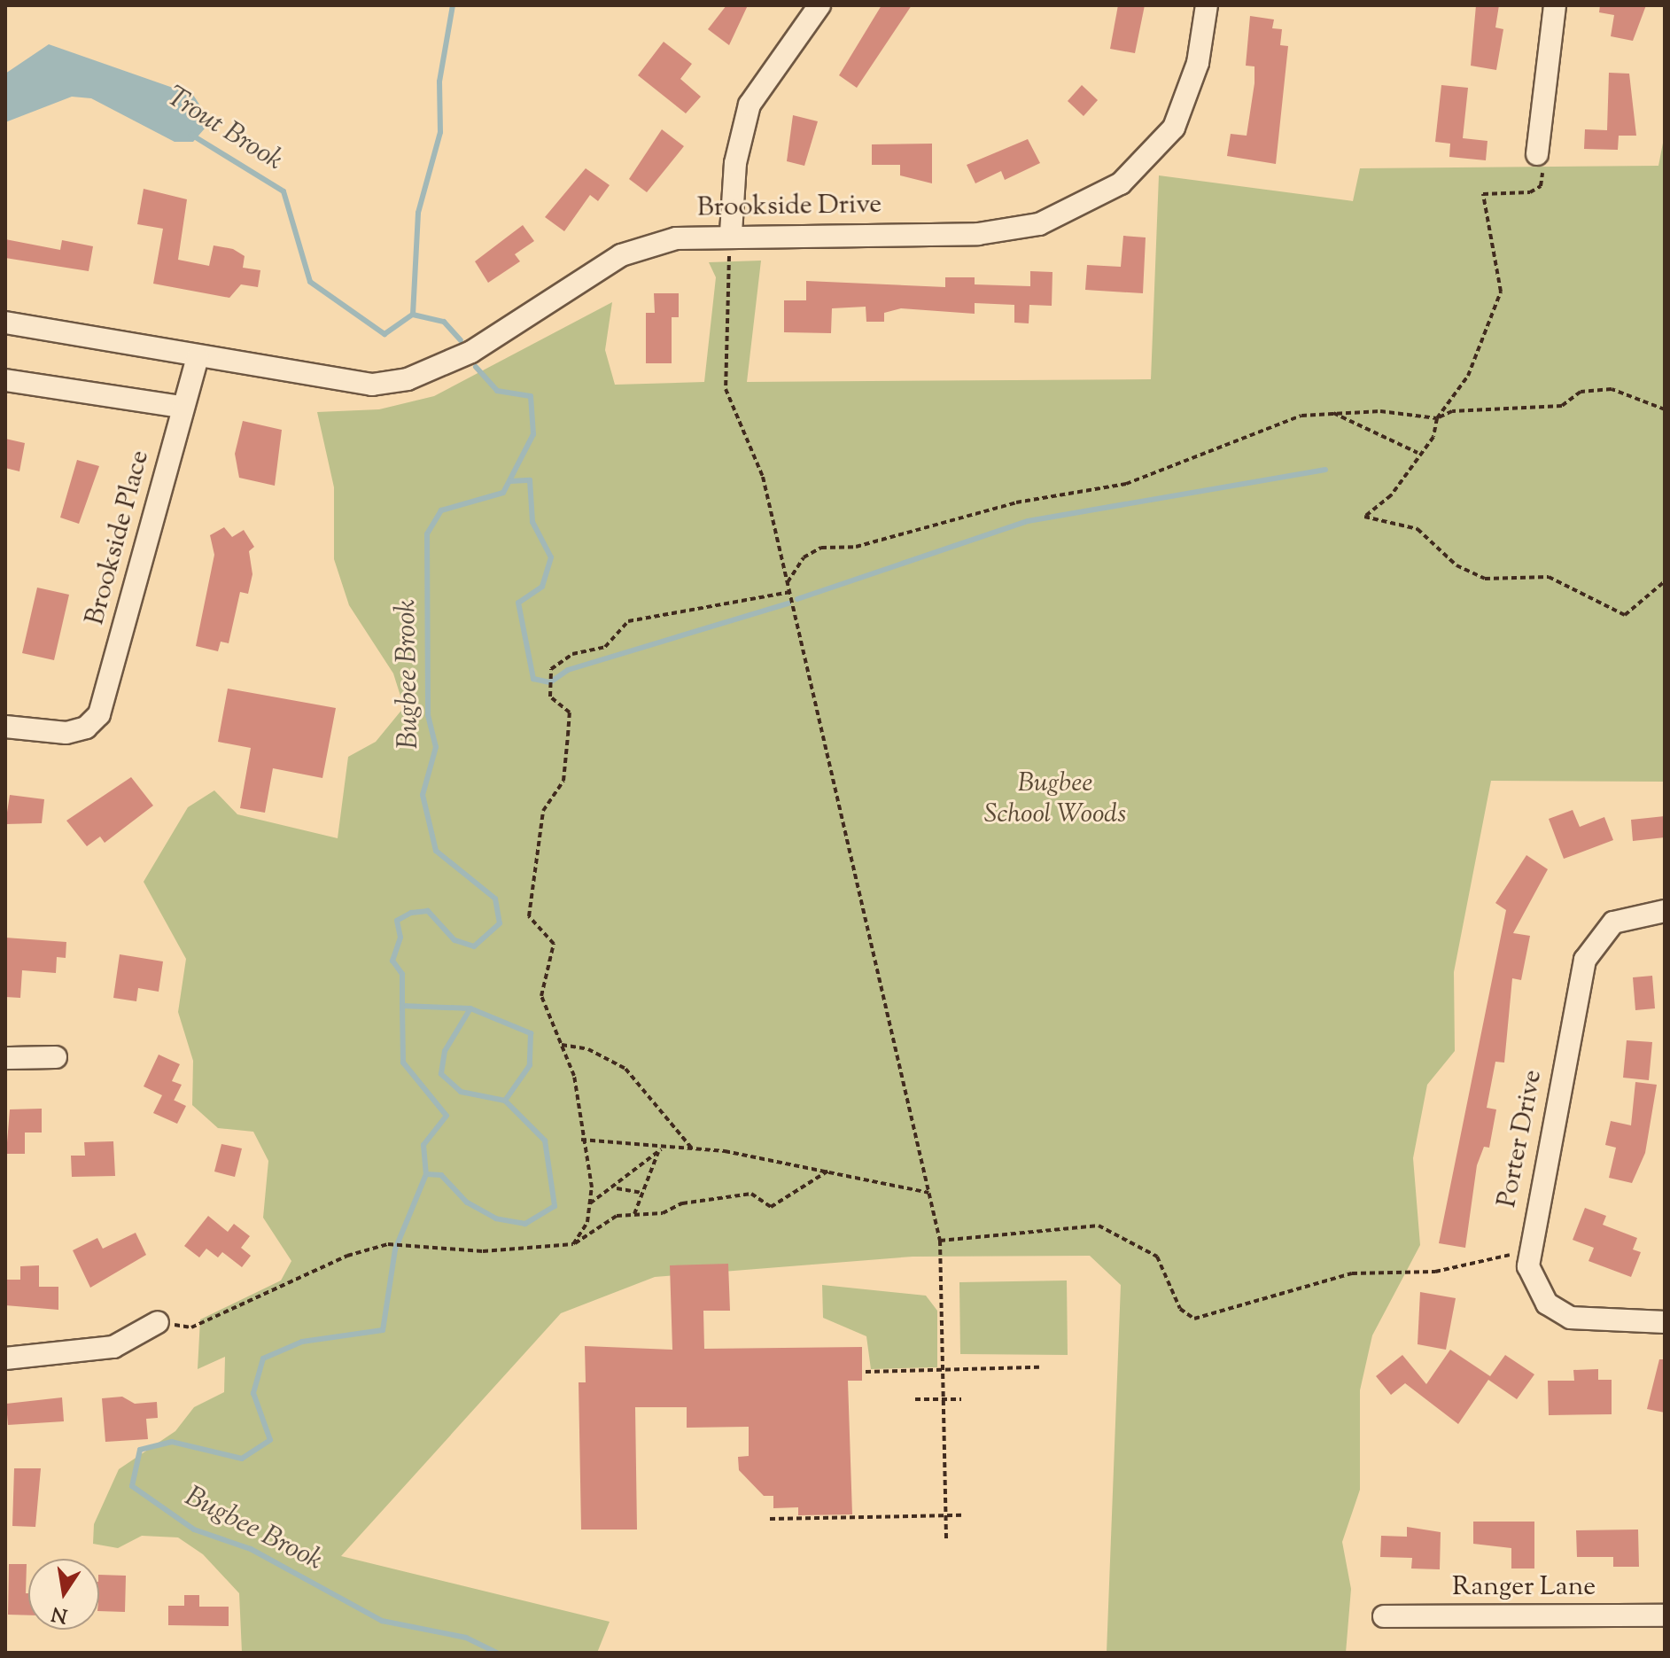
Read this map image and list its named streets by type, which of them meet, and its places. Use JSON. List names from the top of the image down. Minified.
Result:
{"streets":{"street":["Brookside Drive","Brookside Place","Porter Drive","Ranger Lane"]},"crossings":[["Brookside Drive","Brookside Place"]],"water":["Trout Brook","Bugbee Brook"],"parks":["Bugbee School Woods"],"north":"bottom"}
